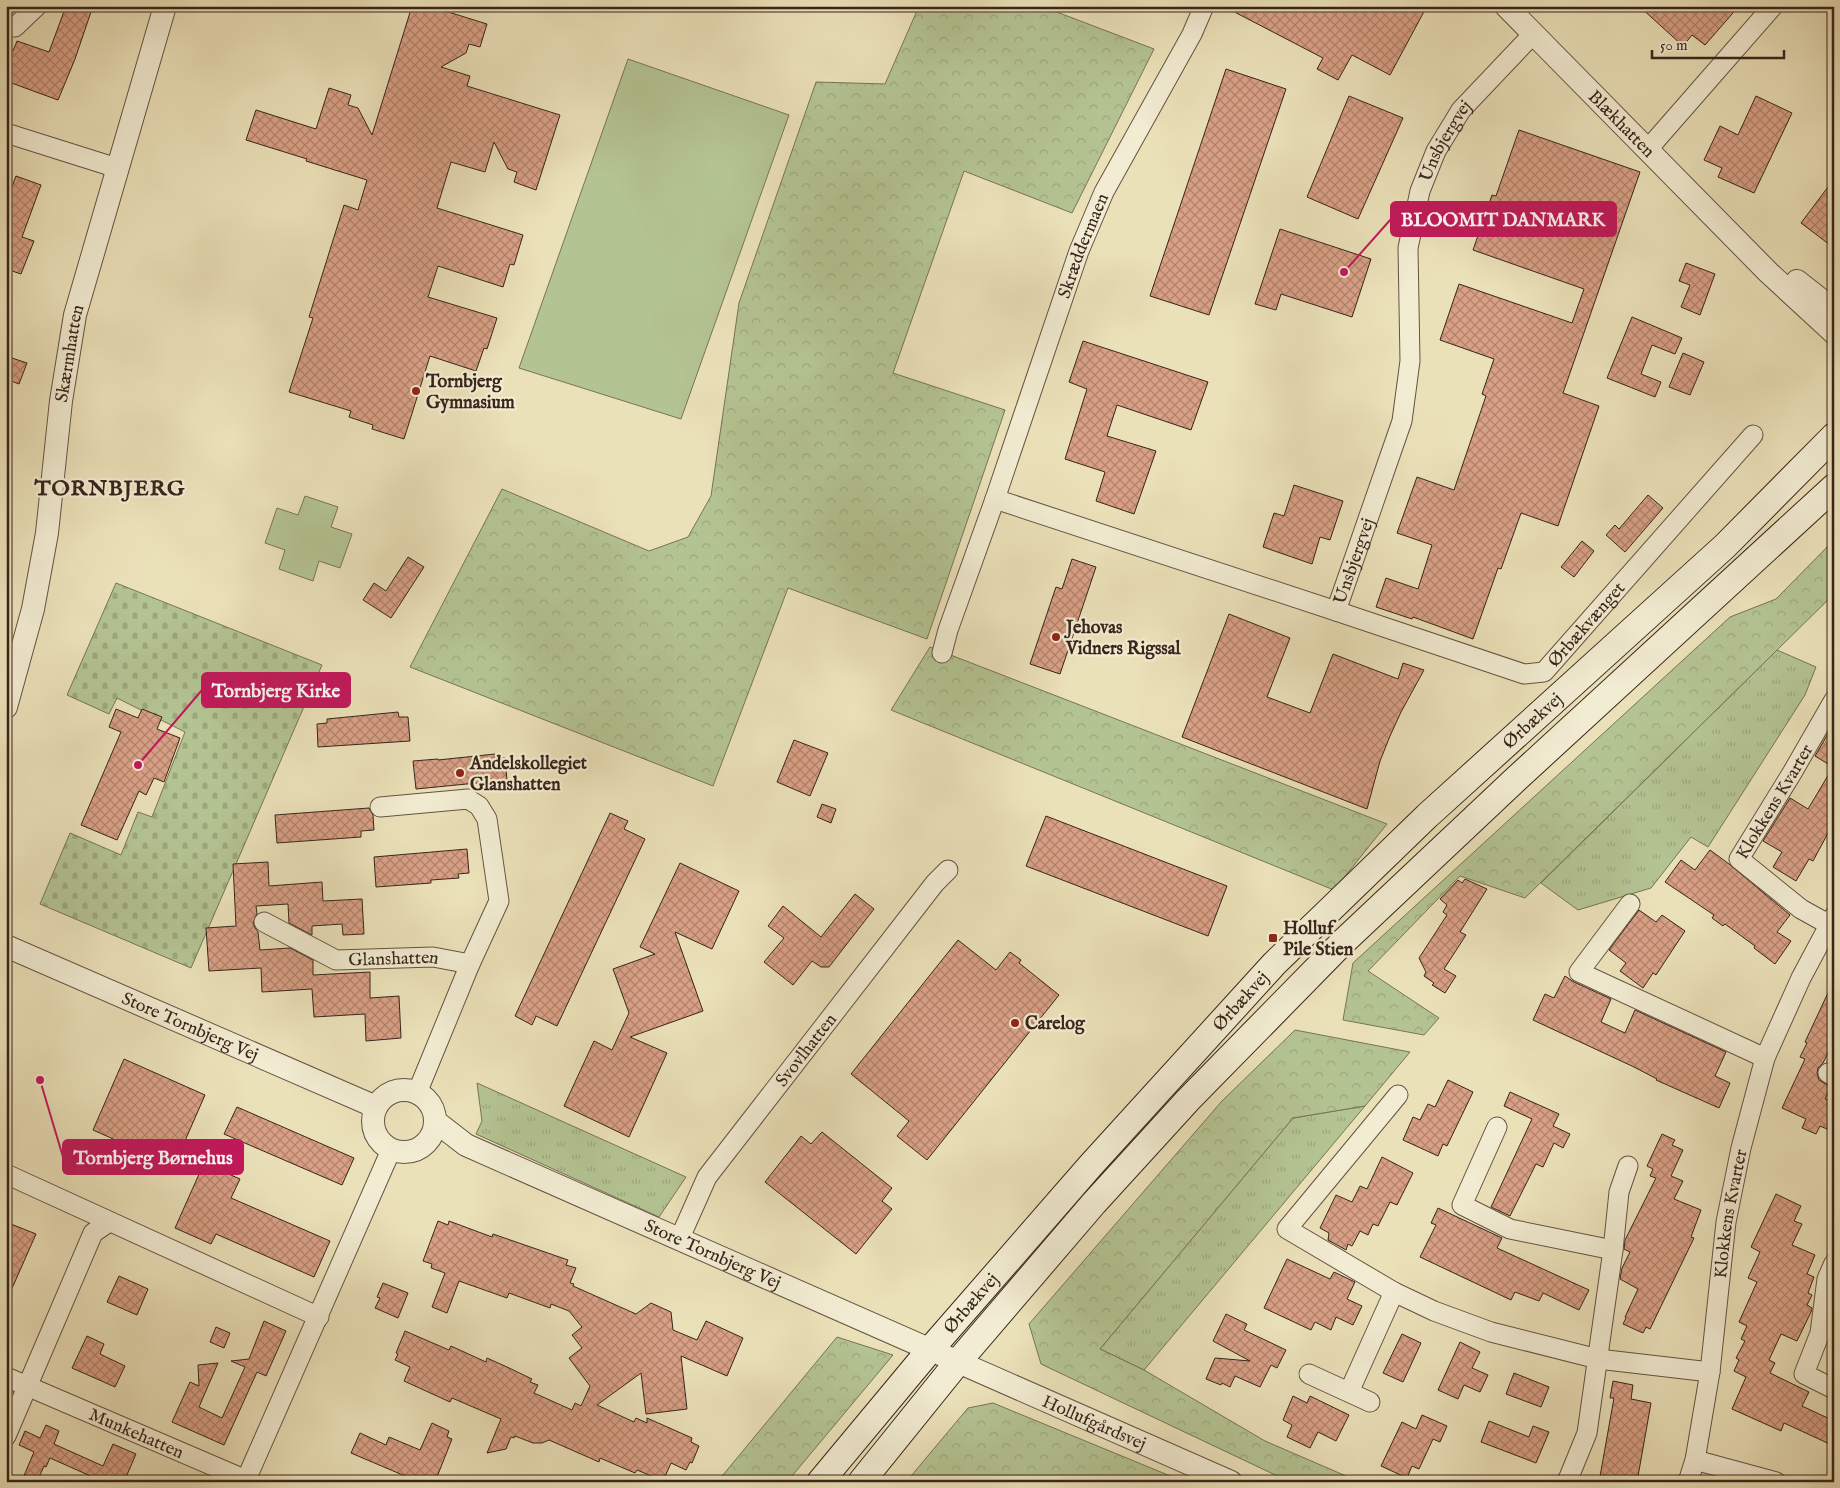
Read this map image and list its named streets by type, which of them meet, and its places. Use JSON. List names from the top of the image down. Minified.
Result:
{"streets":{"main road":["Ørbækvej"],"street":["Blækhatten","Unsbjergvej","Skræddermaen","Skærmhatten","Ørbækvænget","Klokkens Kvarter","Glanshatten","Store Tornbjerg Vej","Svovlhatten","Hollufgårdsvej","Munkehatten"]},"crossings":[["Blækhatten","Unsbjergvej"],["Unsbjergvej","Skræddermaen"],["Unsbjergvej","Ørbækvænget"],["Ørbækvej","Store Tornbjerg Vej"],["Ørbækvej","Hollufgårdsvej"],["Store Tornbjerg Vej","Svovlhatten"],["Store Tornbjerg Vej","Hollufgårdsvej"],["Store Tornbjerg Vej","Munkehatten"]],"districts":["TORNBJERG"],"places":{"other":["BLOOMIT DANMARK","Tornbjerg Gymnasium","Jehovas Vidners Rigssal","Tornbjerg Kirke","Andelskollegiet Glanshatten","Carelog","Tornbjerg Børnehus"],"transit":["Holluf Pile Stien"]},"scale_bar":"50 m"}
